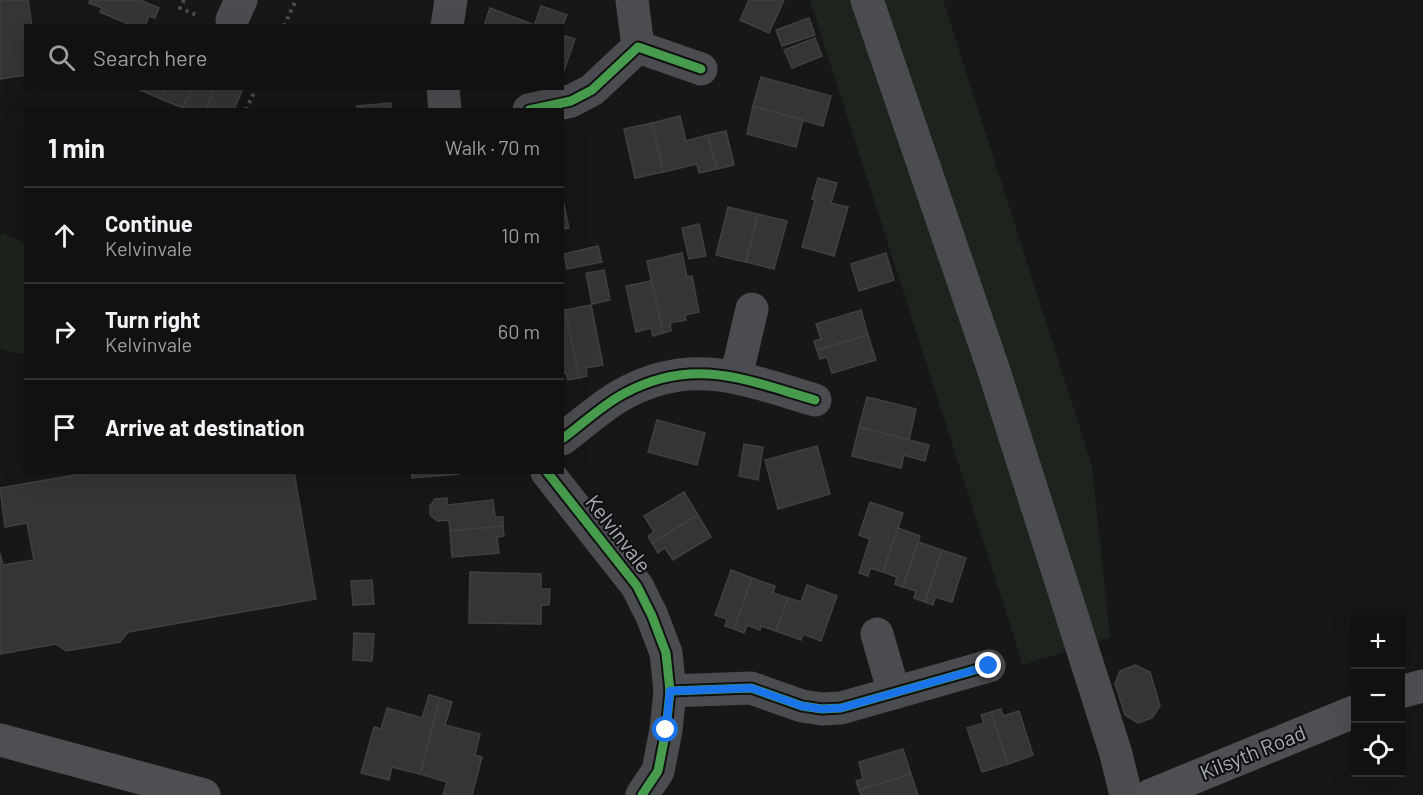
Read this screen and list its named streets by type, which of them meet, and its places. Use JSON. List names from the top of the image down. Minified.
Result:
{"streets":{"main road":["Kilsyth Road"],"street":["Kelvinvale"]},"page":{"search":"Search here","heading":["1 min","Walk · 70 m"],"list":[["Continue","Kelvinvale","10 m"],["Turn right","Kelvinvale","60 m"],"Arrive at destination"],"map_buttons":["+","−"]}}
